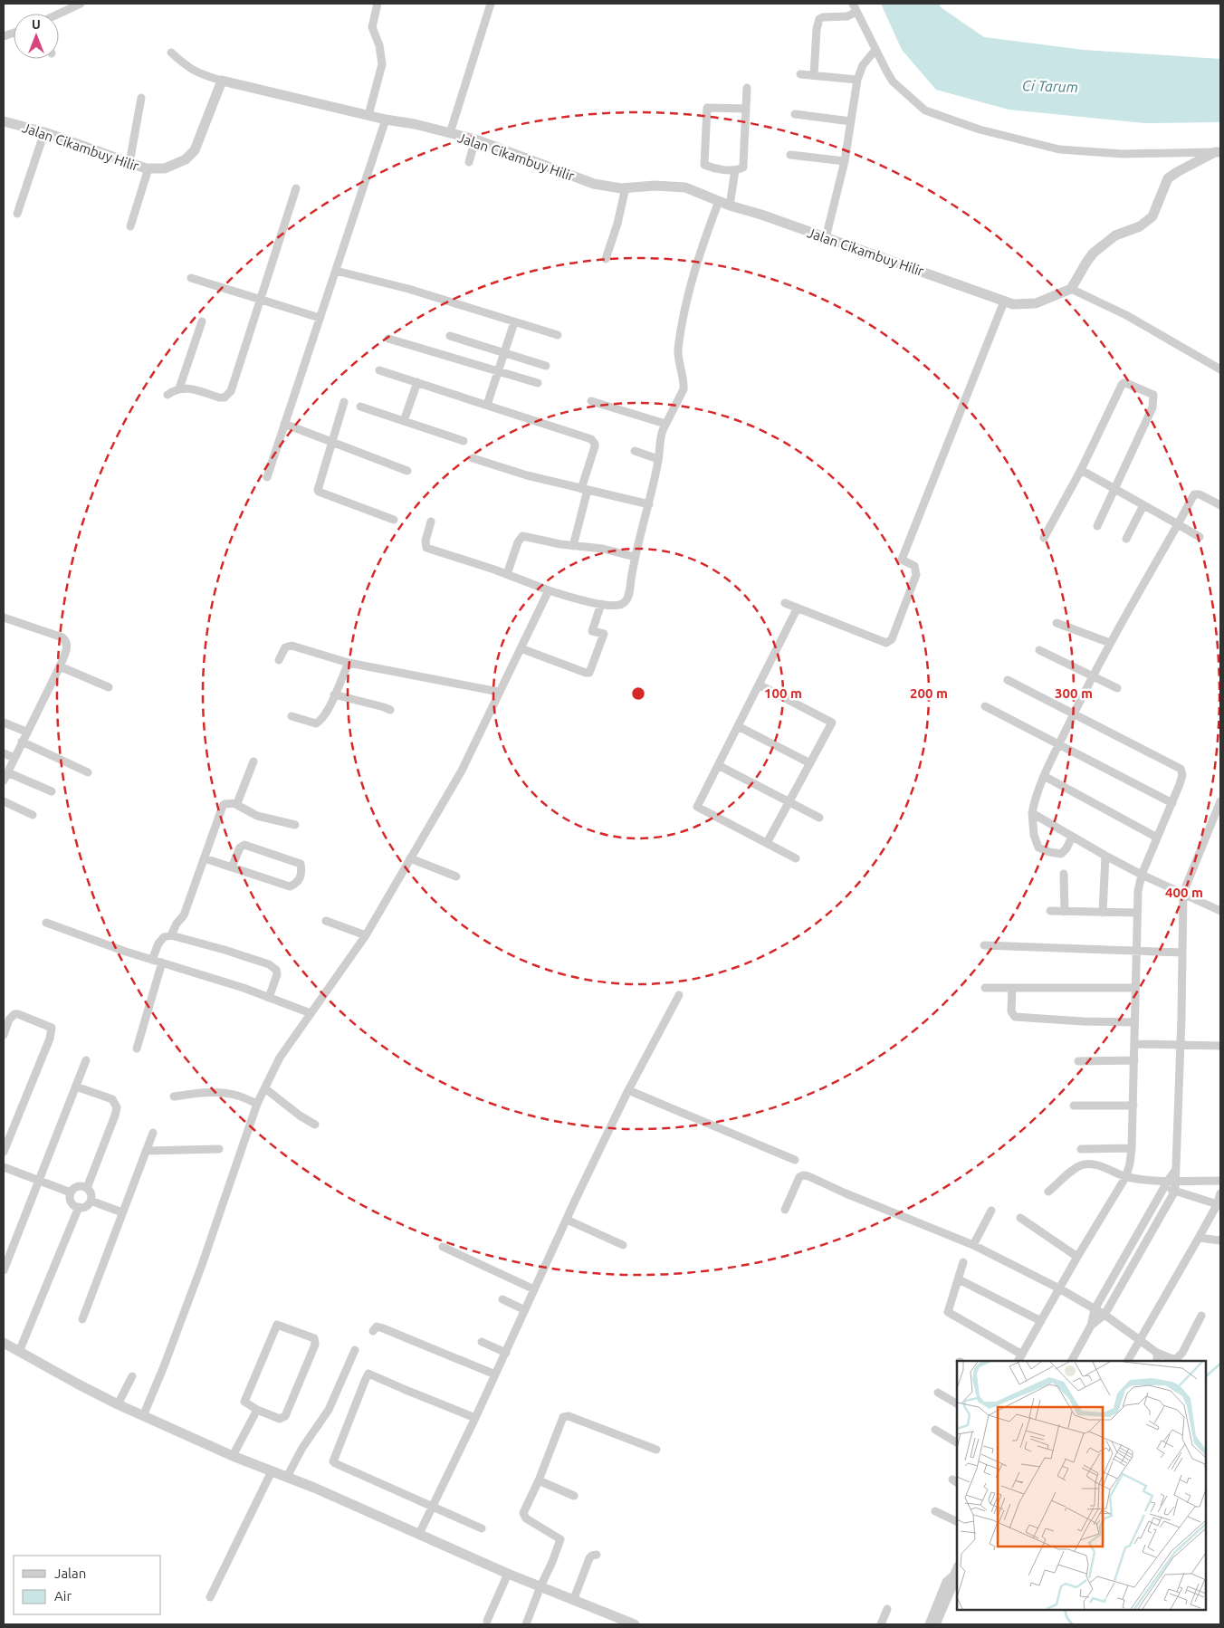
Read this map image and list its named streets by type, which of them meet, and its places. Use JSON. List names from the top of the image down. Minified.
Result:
{"streets":{"street":["Jalan Cikambuy Hilir"]},"water":["Ci Tarum"],"legend":["Jalan","Air"],"north":"top","rings":["100 m","200 m","300 m","400 m"]}
